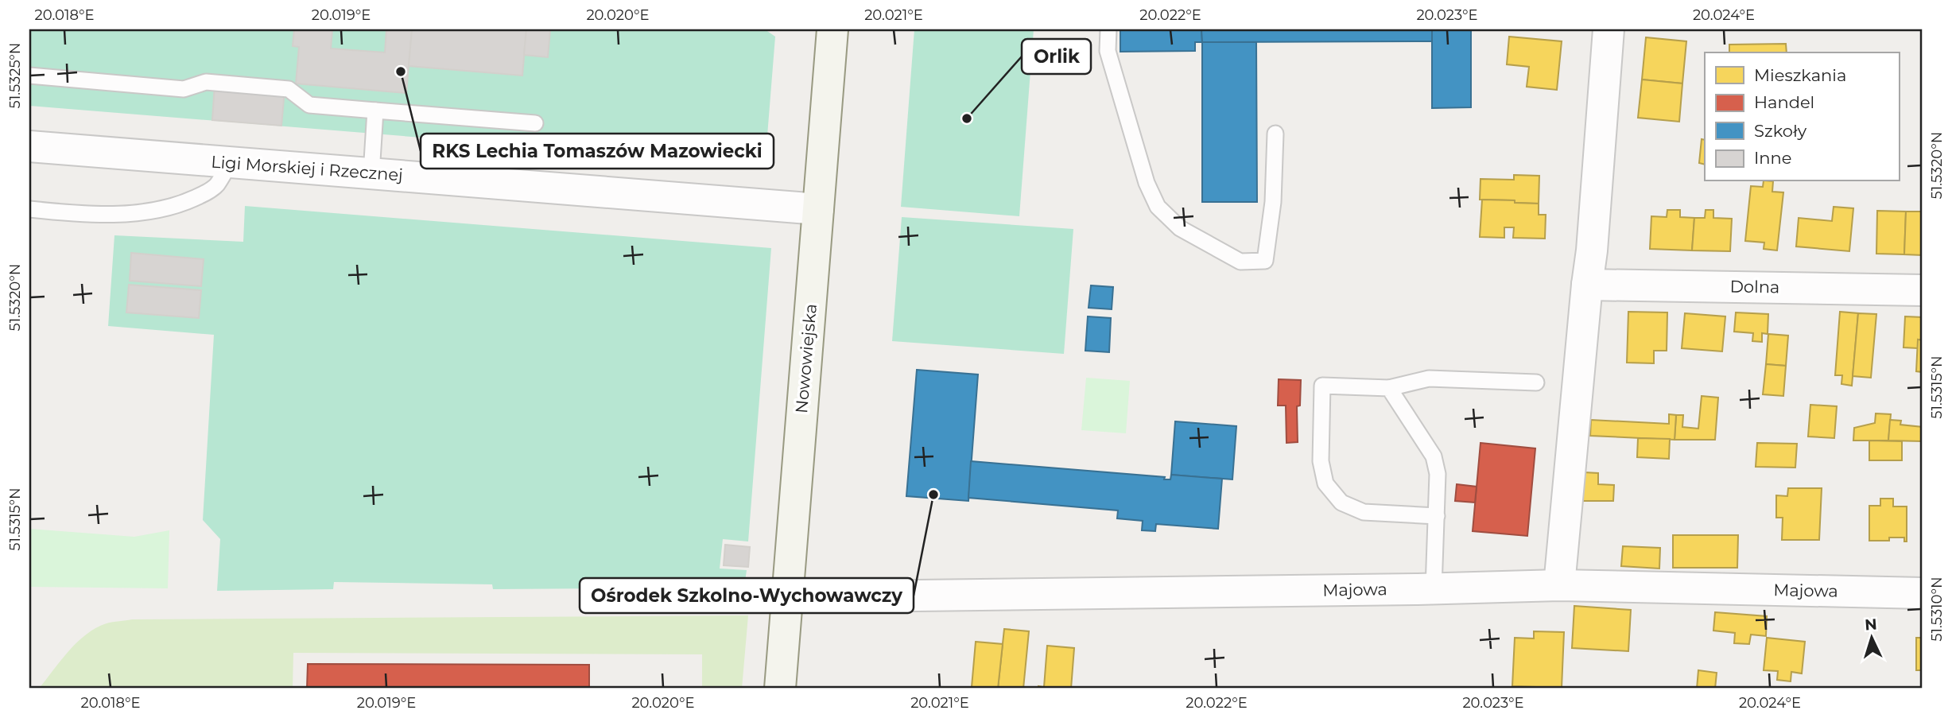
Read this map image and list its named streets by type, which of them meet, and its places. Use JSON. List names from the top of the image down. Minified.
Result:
{"streets":{"street":["Ligi Morskiej i Rzecznej","Dolna","Nowowiejska","Majowa"]},"crossings":[["Ligi Morskiej i Rzecznej","Nowowiejska"],["Nowowiejska","Majowa"]],"places":["RKS Lechia Tomaszów Mazowiecki","Orlik","Ośrodek Szkolno-Wychowawczy"],"legend":["Mieszkania","Handel","Szkoły","Inne"],"north":"top","coordinates":["20.018°E","20.019°E","20.020°E","20.021°E","20.022°E","20.023°E","20.024°E","51.5325°N","51.5320°N","51.5315°N","51.5310°N"]}
